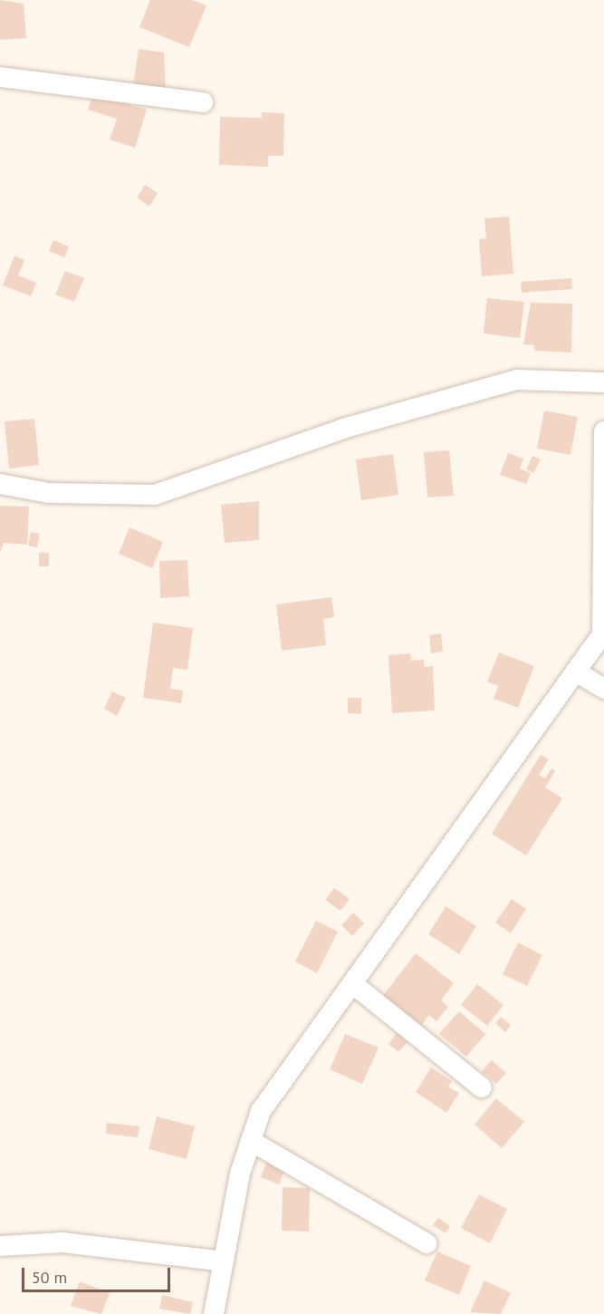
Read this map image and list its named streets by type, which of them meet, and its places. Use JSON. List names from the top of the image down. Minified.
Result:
{"scale_bar":"50 m"}
